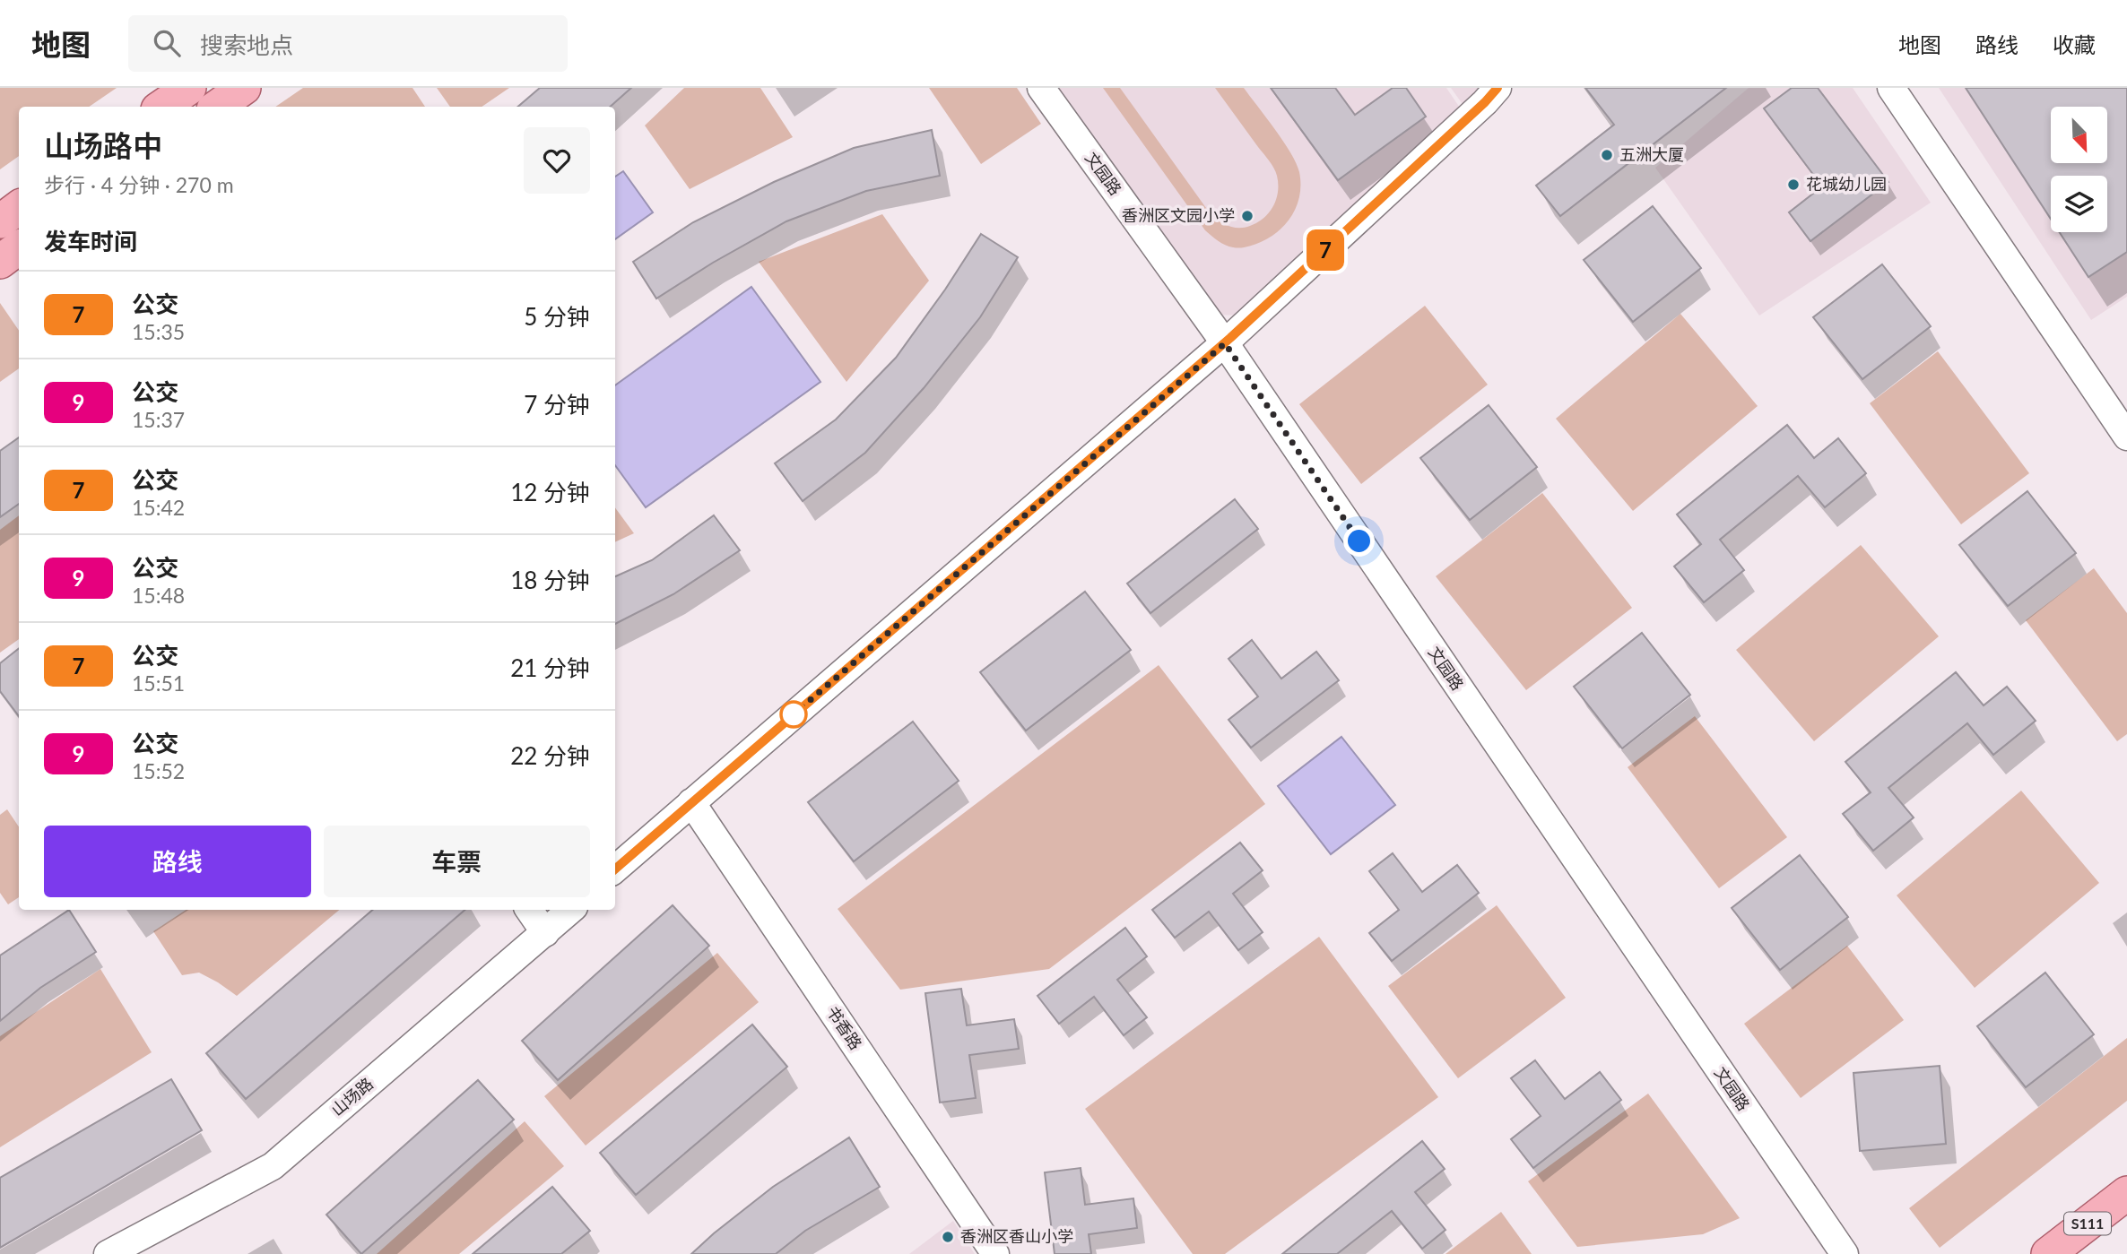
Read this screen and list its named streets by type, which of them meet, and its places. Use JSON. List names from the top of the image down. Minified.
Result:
{"streets":{"main road":["S111"],"street":["文园路","书香路","山场路"]},"places":["五洲大厦","花城幼儿园","香洲区文园小学","香洲区香山小学"],"lines":["bus line 7"],"north":"bottom right","page":{"header":"地图","search":"搜索地点","nav":["地图","路线","收藏"],"on_map":"7","heading":[["山场路中","步行 · 4 分钟 · 270 m"],"发车时间"],"list":[{"mark":"7","name":"公交","note":"15:35","value":"5 分钟"},{"mark":"9","name":"公交","note":"15:37","value":"7 分钟"},{"mark":"7","name":"公交","note":"15:42","value":"12 分钟"},{"mark":"9","name":"公交","note":"15:48","value":"18 分钟"},{"mark":"7","name":"公交","note":"15:51","value":"21 分钟"},{"mark":"9","name":"公交","note":"15:52","value":"22 分钟"}],"buttons":["路线","车票"]}}
